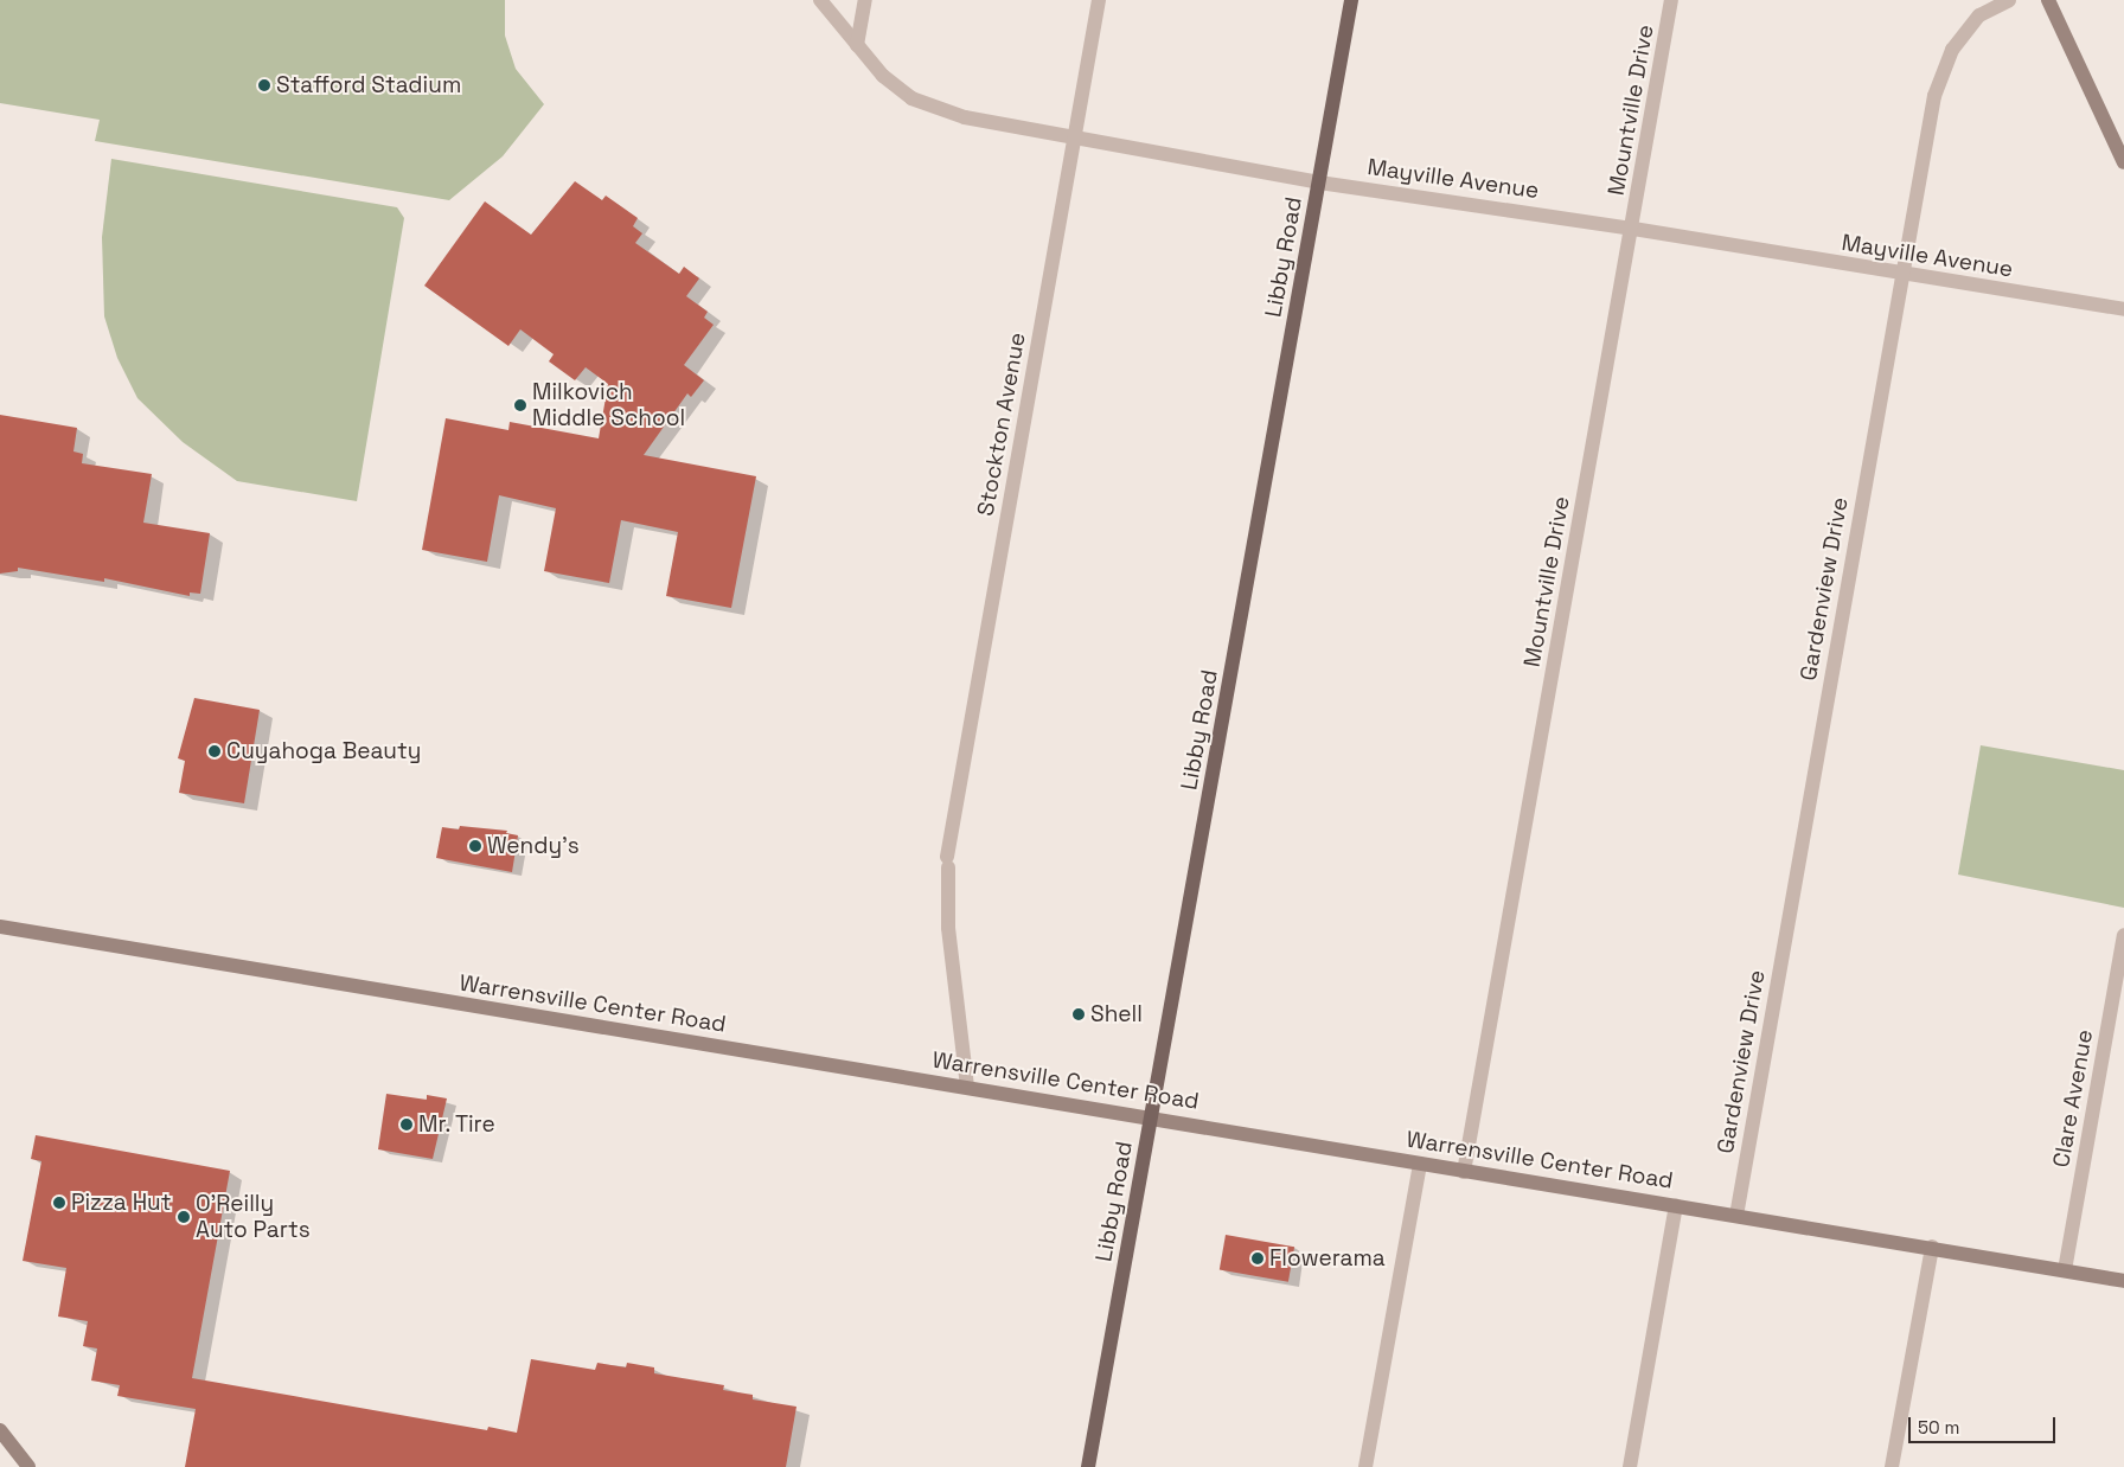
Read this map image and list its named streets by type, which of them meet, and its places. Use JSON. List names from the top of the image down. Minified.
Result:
{"streets":{"main road":["Libby Road","Warrensville Center Road"],"street":["Mountville Drive","Mayville Avenue","Stockton Avenue","Gardenview Drive","Clare Avenue"]},"crossings":[["Mountville Drive","Mayville Avenue"],["Mountville Drive","Warrensville Center Road"],["Mayville Avenue","Libby Road"],["Mayville Avenue","Stockton Avenue"],["Mayville Avenue","Gardenview Drive"],["Libby Road","Warrensville Center Road"],["Stockton Avenue","Warrensville Center Road"],["Gardenview Drive","Warrensville Center Road"],["Warrensville Center Road","Clare Avenue"]],"places":["Stafford Stadium","Milkovich Middle School","Cuyahoga Beauty","Wendy's","Shell","Mr. Tire","Pizza Hut","O'Reilly Auto Parts","Flowerama"],"scale_bar":"50 m"}
